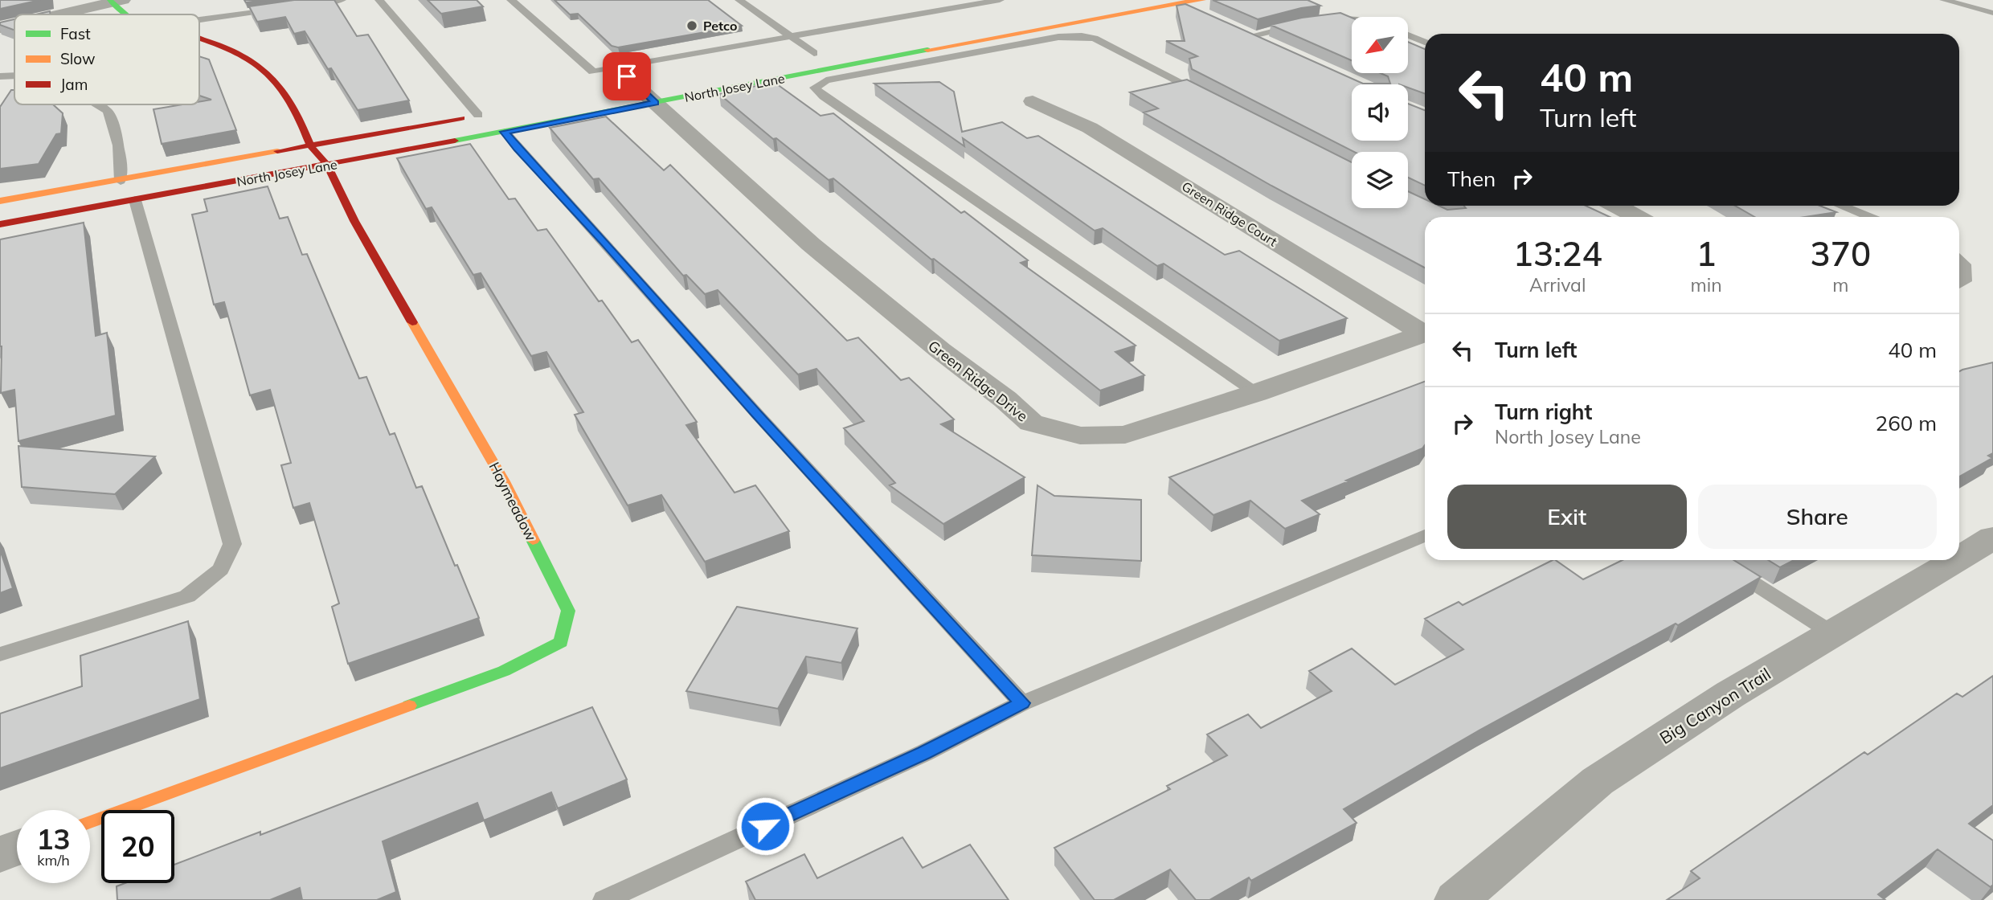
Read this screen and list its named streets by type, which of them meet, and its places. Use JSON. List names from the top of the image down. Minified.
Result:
{"streets":{"main road":["North Josey Lane","Haymeadow"],"street":["Green Ridge Court","Green Ridge Drive","Big Canyon Trail"]},"crossings":[["North Josey Lane","Green Ridge Drive"],["North Josey Lane","Haymeadow"]],"places":["Petco"],"legend":["Fast","Slow","Jam"],"north":"bottom left","page":{"turn":["40 m","Turn left"],"then":"Then","eta":["13:24","Arrival","1","min","370","m"],"list":[{"name":"Turn left","value":"40 m"},{"name":"Turn right","note":"North Josey Lane","value":"260 m"}],"buttons":["Exit","Share"],"speed":"13 km/h","limit":"20"}}
